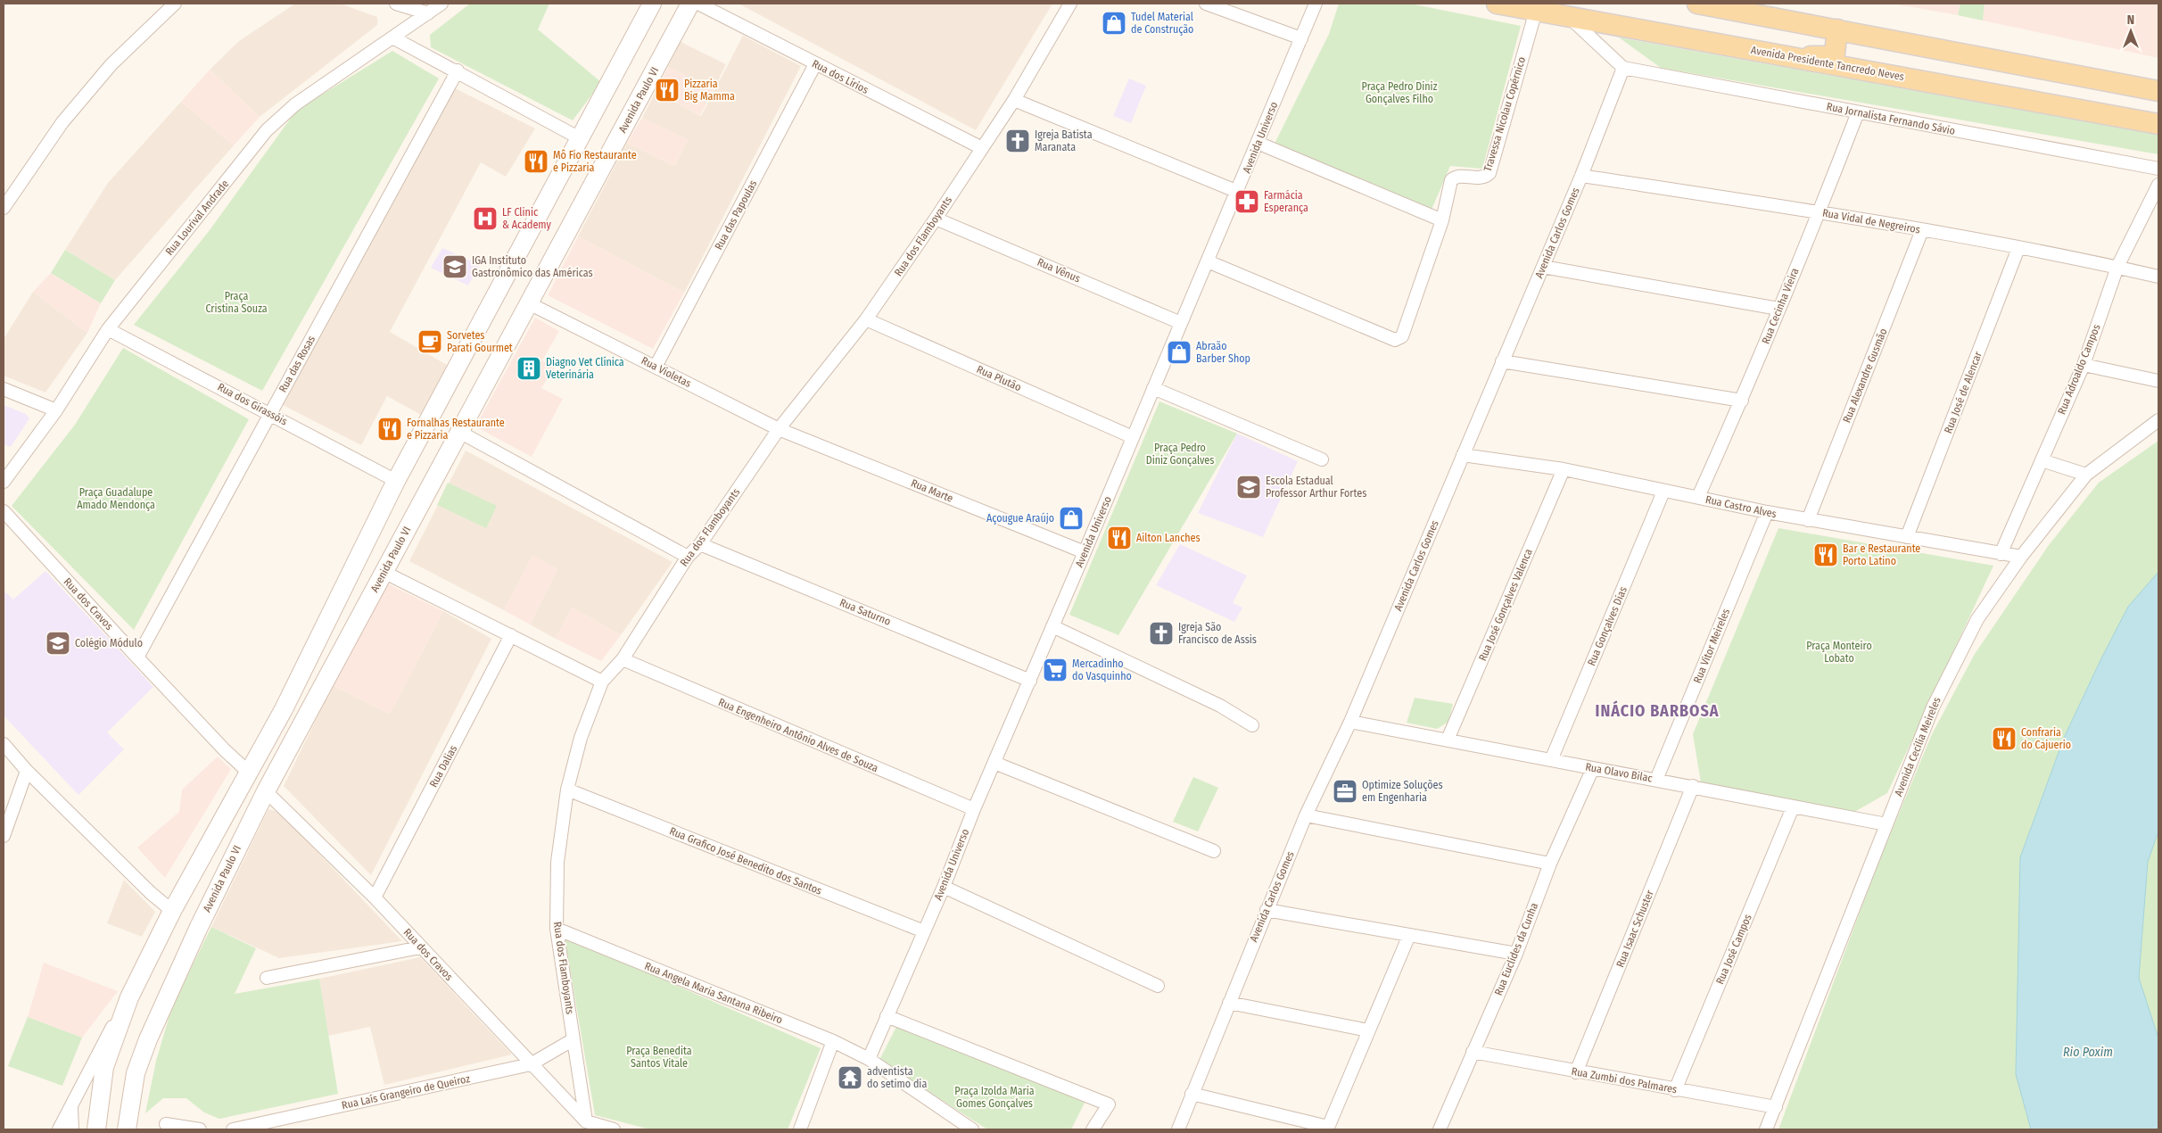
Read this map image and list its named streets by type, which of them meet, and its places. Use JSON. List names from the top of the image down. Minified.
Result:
{"streets":{"main road":["Avenida Presidente Tancredo Neves","Avenida Paulo VI"],"street":["Rua dos Lírios","Travessa Nicolau Copérnico","Rua Jornalista Fernando Sávio","Avenida Universo","Rua das Papoulas","Rua Lourival Andrade","Rua Vidal de Negreiros","Avenida Carlos Gomes","Rua dos Flamboyants","Rua Vênus","Rua Cecinha Vieira","Rua das Rosas","Rua Adroaldo Campos","Rua Violetas","Rua Alexandre Gusmão","Rua Plutão","Rua José de Alencar","Rua dos Girassóis","Rua Marte","Rua Castro Alves","Rua dos Cravos","Rua José Gonçalves Valenca","Rua Saturno","Rua Gonçalves Dias","Rua Vitor Meireles","Rua Engenheiro Antônio Alves de Souza","Avenida Cecília Meireles","Rua Dalias","Rua Olavo Bilac","Rua Grafico José Benedito dos Santos","Rua Isaac Schuster","Rua Euclídes da Cunha","Rua José Campos","Rua Angela Maria Santana Ribeiro","Rua Zumbi dos Palmares","Rua Laís Grangeiro de Queiroz"]},"crossings":[["Avenida Presidente Tancredo Neves","Travessa Nicolau Copérnico"],["Rua dos Lírios","Rua das Papoulas"],["Rua dos Lírios","Rua dos Flamboyants"],["Avenida Paulo VI","Rua Violetas"],["Avenida Paulo VI","Rua dos Cravos"],["Travessa Nicolau Copérnico","Avenida Universo"],["Rua Jornalista Fernando Sávio","Avenida Carlos Gomes"],["Rua Jornalista Fernando Sávio","Rua Cecinha Vieira"],["Avenida Universo","Rua Vênus"],["Avenida Universo","Rua Plutão"],["Avenida Universo","Rua Marte"],["Avenida Universo","Rua Saturno"],["Avenida Universo","Rua Engenheiro Antônio Alves de Souza"],["Avenida Universo","Rua Grafico José Benedito dos Santos"],["Avenida Universo","Rua Angela Maria Santana Ribeiro"],["Rua das Papoulas","Rua Violetas"],["Rua Lourival Andrade","Rua dos Girassóis"],["Rua Vidal de Negreiros","Avenida Carlos Gomes"],["Rua Vidal de Negreiros","Rua Cecinha Vieira"],["Rua Vidal de Negreiros","Rua Adroaldo Campos"],["Rua Vidal de Negreiros","Rua Alexandre Gusmão"],["Rua Vidal de Negreiros","Rua José de Alencar"],["Avenida Carlos Gomes","Rua Castro Alves"],["Avenida Carlos Gomes","Rua Olavo Bilac"],["Rua dos Flamboyants","Rua Vênus"],["Rua dos Flamboyants","Rua Violetas"],["Rua dos Flamboyants","Rua Plutão"],["Rua dos Flamboyants","Rua Marte"],["Rua dos Flamboyants","Rua dos Cravos"],["Rua dos Flamboyants","Rua Saturno"],["Rua dos Flamboyants","Rua Engenheiro Antônio Alves de Souza"],["Rua dos Flamboyants","Rua Grafico José Benedito dos Santos"],["Rua dos Flamboyants","Rua Angela Maria Santana Ribeiro"],["Rua dos Flamboyants","Rua Laís Grangeiro de Queiroz"],["Rua Cecinha Vieira","Rua Castro Alves"],["Rua das Rosas","Rua dos Girassóis"],["Rua das Rosas","Rua dos Cravos"],["Rua Adroaldo Campos","Rua Castro Alves"],["Rua Violetas","Rua Marte"],["Rua Alexandre Gusmão","Rua Castro Alves"],["Rua José de Alencar","Rua Castro Alves"],["Rua Castro Alves","Rua José Gonçalves Valenca"],["Rua Castro Alves","Rua Gonçalves Dias"],["Rua Castro Alves","Rua Vitor Meireles"],["Rua Castro Alves","Avenida Cecília Meireles"],["Rua dos Cravos","Rua Dalias"],["Rua dos Cravos","Rua Laís Grangeiro de Queiroz"],["Rua José Gonçalves Valenca","Rua Olavo Bilac"],["Rua Gonçalves Dias","Rua Olavo Bilac"],["Rua Vitor Meireles","Rua Olavo Bilac"],["Avenida Cecília Meireles","Rua Olavo Bilac"],["Avenida Cecília Meireles","Rua Zumbi dos Palmares"],["Rua Olavo Bilac","Rua Isaac Schuster"],["Rua Olavo Bilac","Rua Euclídes da Cunha"],["Rua Olavo Bilac","Rua José Campos"],["Rua Isaac Schuster","Rua Zumbi dos Palmares"],["Rua Euclídes da Cunha","Rua Zumbi dos Palmares"],["Rua José Campos","Rua Zumbi dos Palmares"]],"districts":["INÁCIO BARBOSA"],"water":["Rio Poxim"],"parks":["Praça Pedro Diniz Gonçalves Filho","Praça Cristina Souza","Praça Pedro Diniz Gonçalves","Praça Guadalupe Amado Mendonça","Praça Monteiro Lobato","Praça Benedita Santos Vitale","Praça Izolda Maria Gomes Gonçalves"],"places":{"shop":["Tudel Material de Construção","Abraão Barber Shop","Açougue Araújo"],"restaurant":["Pizzaria Big Mamma","Mô Fio Restaurante e Pizzaria","Fornalhas Restaurante e Pizzaria","Ailton Lanches","Bar e Restaurante Porto Latino","Confraria do Cajuerio"],"church":["Igreja Batista Maranata","Igreja São Francisco de Assis"],"pharmacy":["Farmácia Esperança"],"hospital":["LF Clinic & Academy"],"school or university":["IGA Instituto Gastronômico das Américas","Escola Estadual Professor Arthur Fortes","Colégio Módulo"],"cafe":["Sorvetes Parati Gourmet"],"building":["Diagno Vet Clínica Veterinária"],"supermarket":["Mercadinho do Vasquinho"],"office":["Optimize Soluções em Engenharia"],"temple":["adventista do setimo dia"]},"north":"top"}
